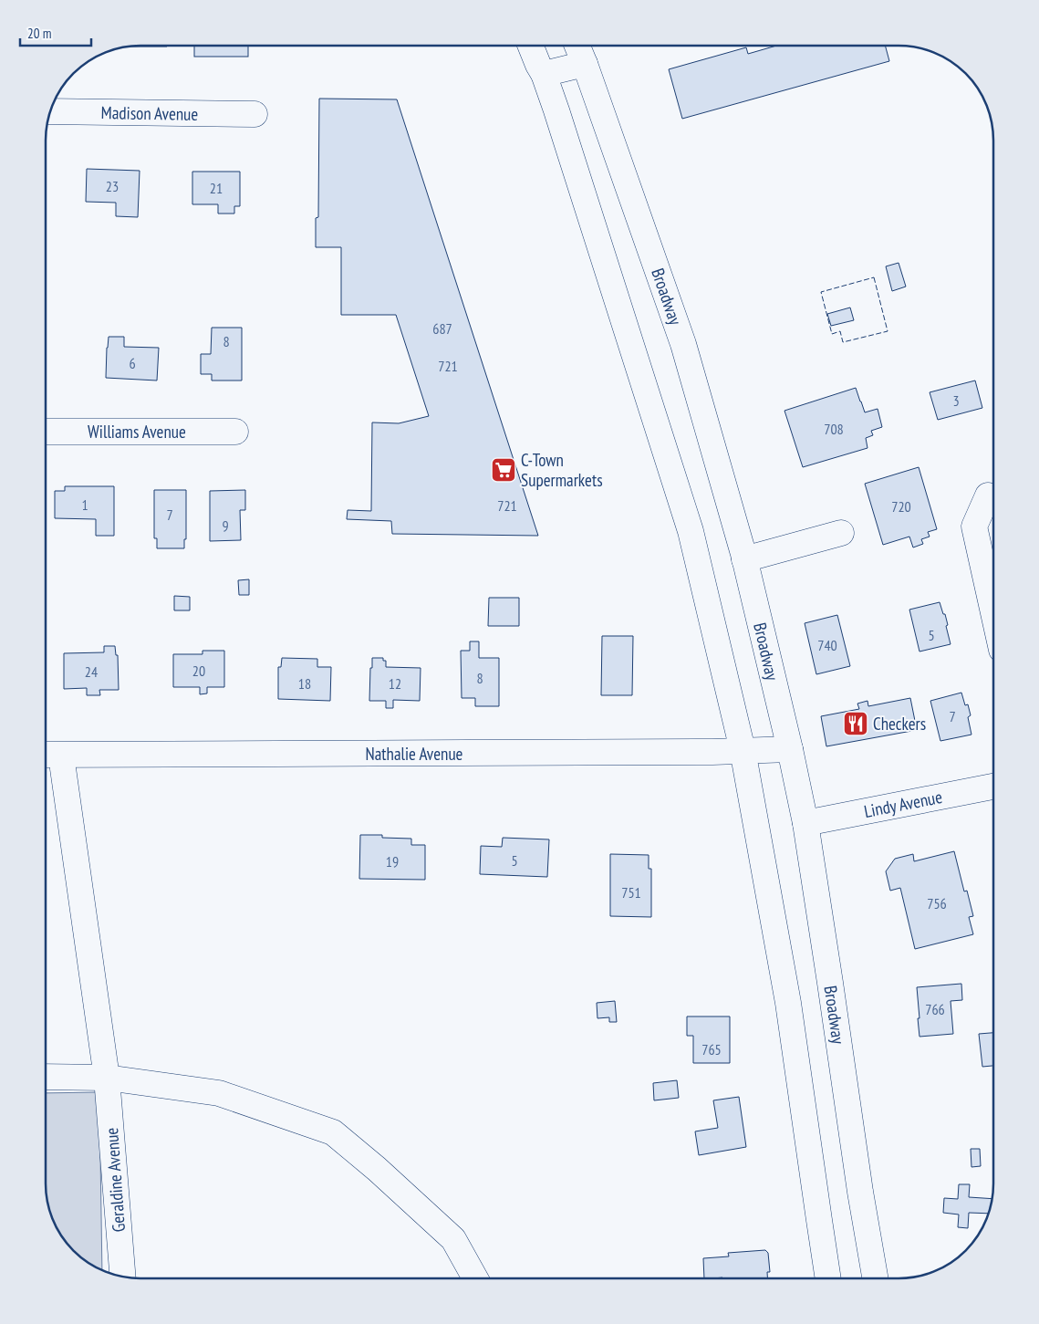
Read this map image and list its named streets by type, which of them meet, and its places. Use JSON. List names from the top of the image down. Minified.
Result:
{"streets":{"main road":["Madison Avenue","Broadway","Williams Avenue","Nathalie Avenue","Lindy Avenue","Geraldine Avenue"]},"crossings":[["Broadway","Nathalie Avenue"],["Broadway","Lindy Avenue"],["Nathalie Avenue","Geraldine Avenue"]],"places":{"supermarket":["C‑Town Supermarkets"],"restaurant":["Checkers"]},"house_numbers":["23","21","687","8","6","721","3","708","1","721","720","7","9","5","740","20","24","8","18","12","7","5","19","751","756","766","765"],"scale_bar":"20 m"}
